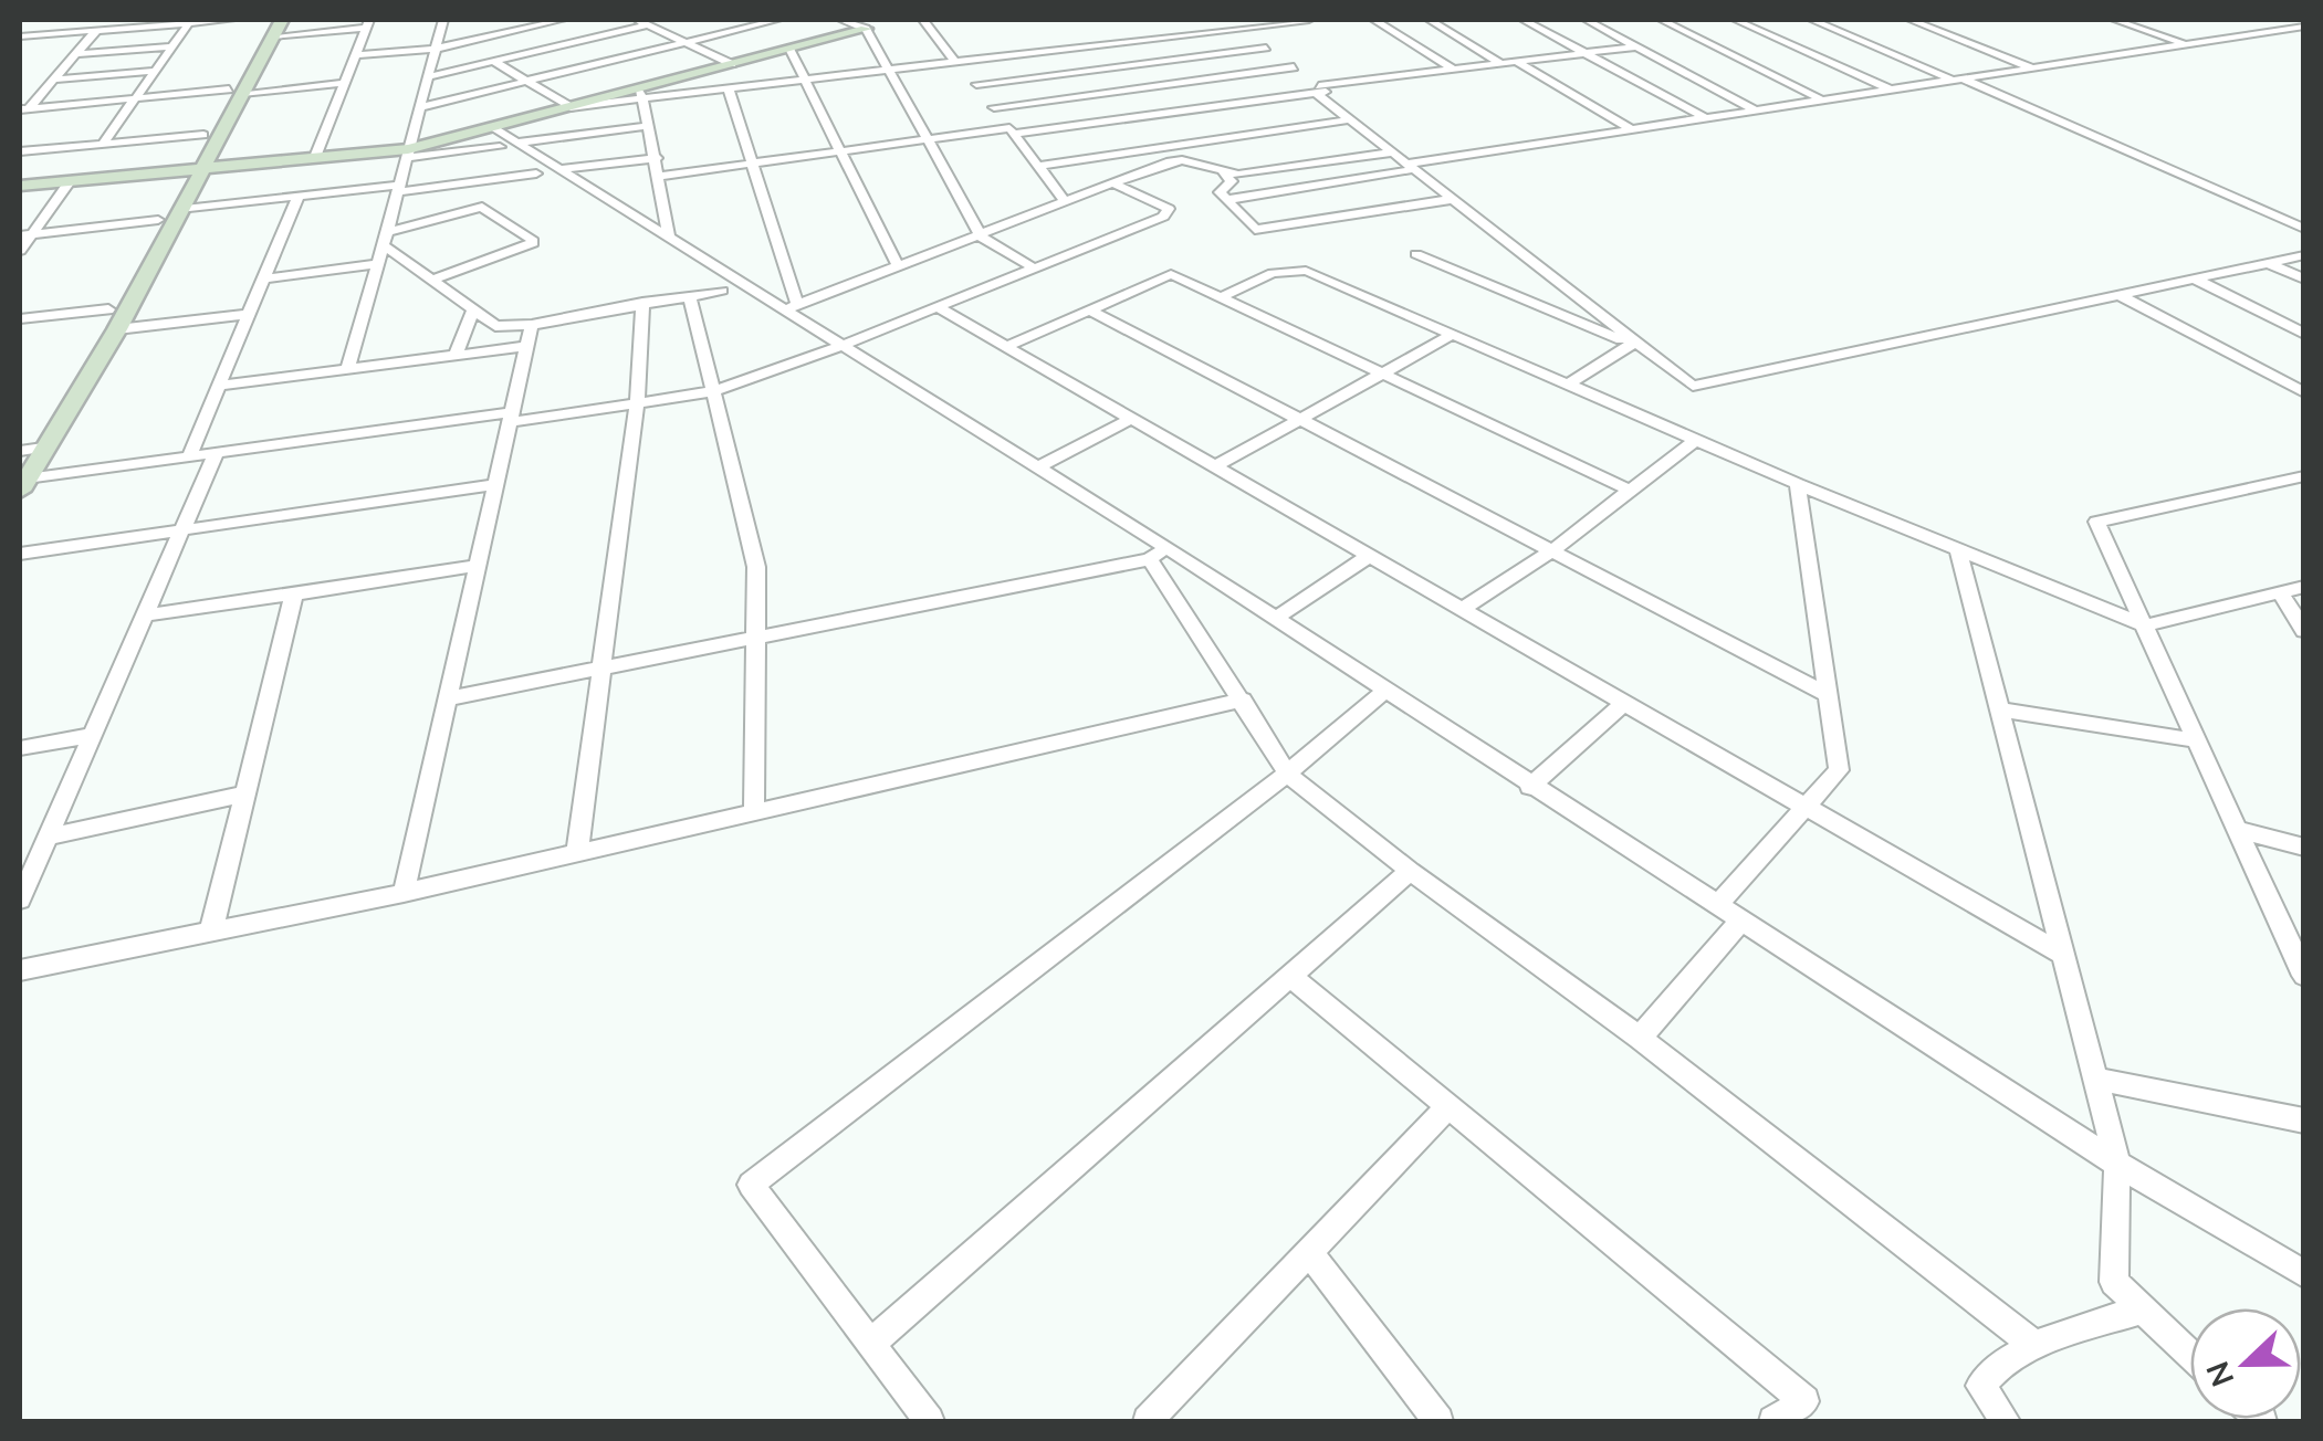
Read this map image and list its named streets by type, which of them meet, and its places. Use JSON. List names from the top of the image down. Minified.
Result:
{"north":"left"}
